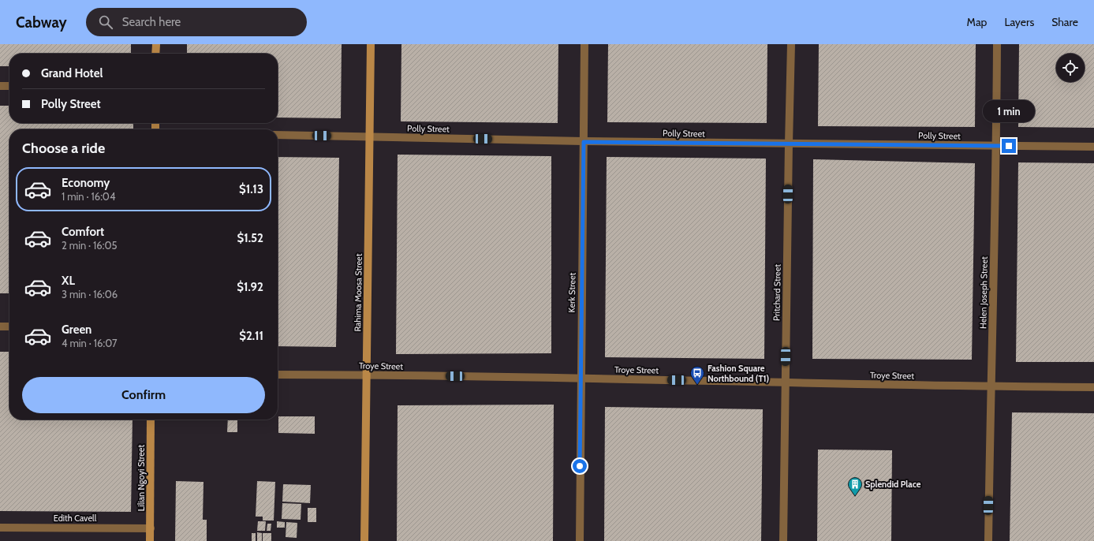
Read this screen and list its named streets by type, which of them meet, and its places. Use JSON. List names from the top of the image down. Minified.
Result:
{"streets":{"street":["Polly Street","Rahima Moosa Street","Kerk Street","Pritchard Street","Helen Joseph Street","Troye Street","Lilian Ngoyi Street","Edith Cavell"]},"crossings":[["Polly Street","Rahima Moosa Street"],["Polly Street","Kerk Street"],["Polly Street","Pritchard Street"],["Polly Street","Helen Joseph Street"],["Rahima Moosa Street","Troye Street"],["Kerk Street","Troye Street"],["Pritchard Street","Troye Street"],["Helen Joseph Street","Troye Street"],["Lilian Ngoyi Street","Edith Cavell"]],"places":{"bus stop":["Fashion Square Northbound (T1)"],"building":["Splendid Place"]},"page":{"header":"Cabway","search":"Search here","nav":["Map","Layers","Share"],"banner":["Grand Hotel","Polly Street"],"bubble":"1 min","heading":"Choose a ride","list":[{"name":"Economy","note":"1 min · 16:04","value":"$1.13"},{"name":"Comfort","note":"2 min · 16:05","value":"$1.52"},{"name":"XL","note":"3 min · 16:06","value":"$1.92"},{"name":"Green","note":"4 min · 16:07","value":"$2.11"}],"buttons":"Confirm"}}
